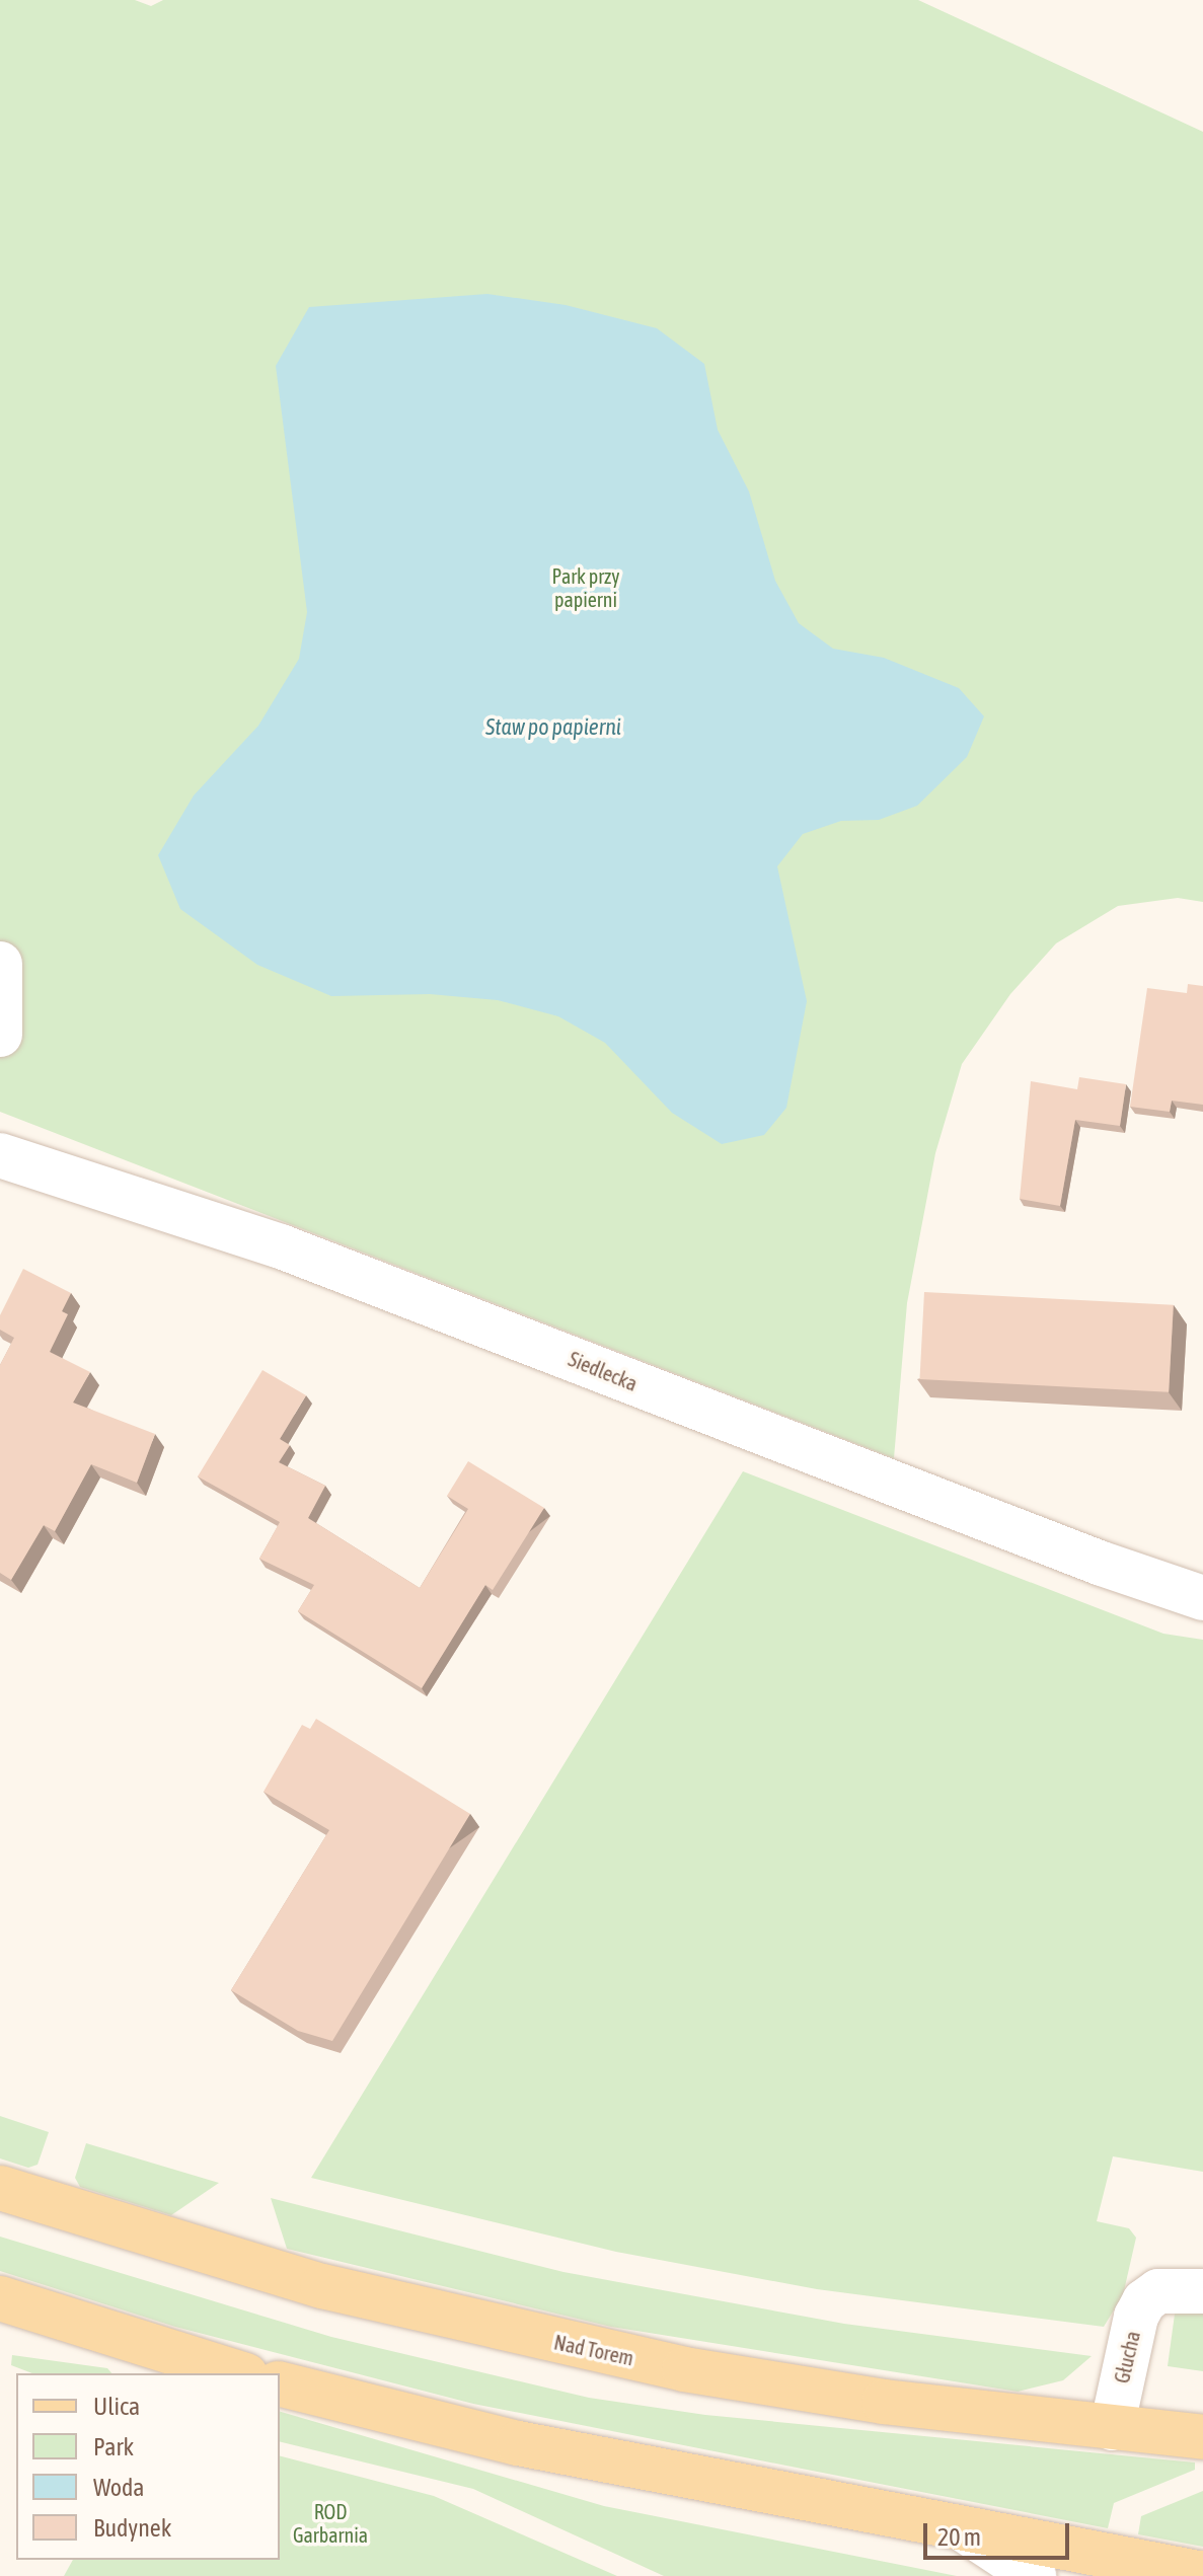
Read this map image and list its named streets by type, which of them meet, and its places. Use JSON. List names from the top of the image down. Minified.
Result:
{"streets":{"main road":["Nad Torem"],"street":["Siedlecka","Głucha"]},"crossings":[["Nad Torem","Głucha"]],"water":["Staw po papierni"],"parks":["Park przy papierni","ROD Garbarnia"],"legend":["Ulica","Park","Woda","Budynek"],"scale_bar":"20 m"}
